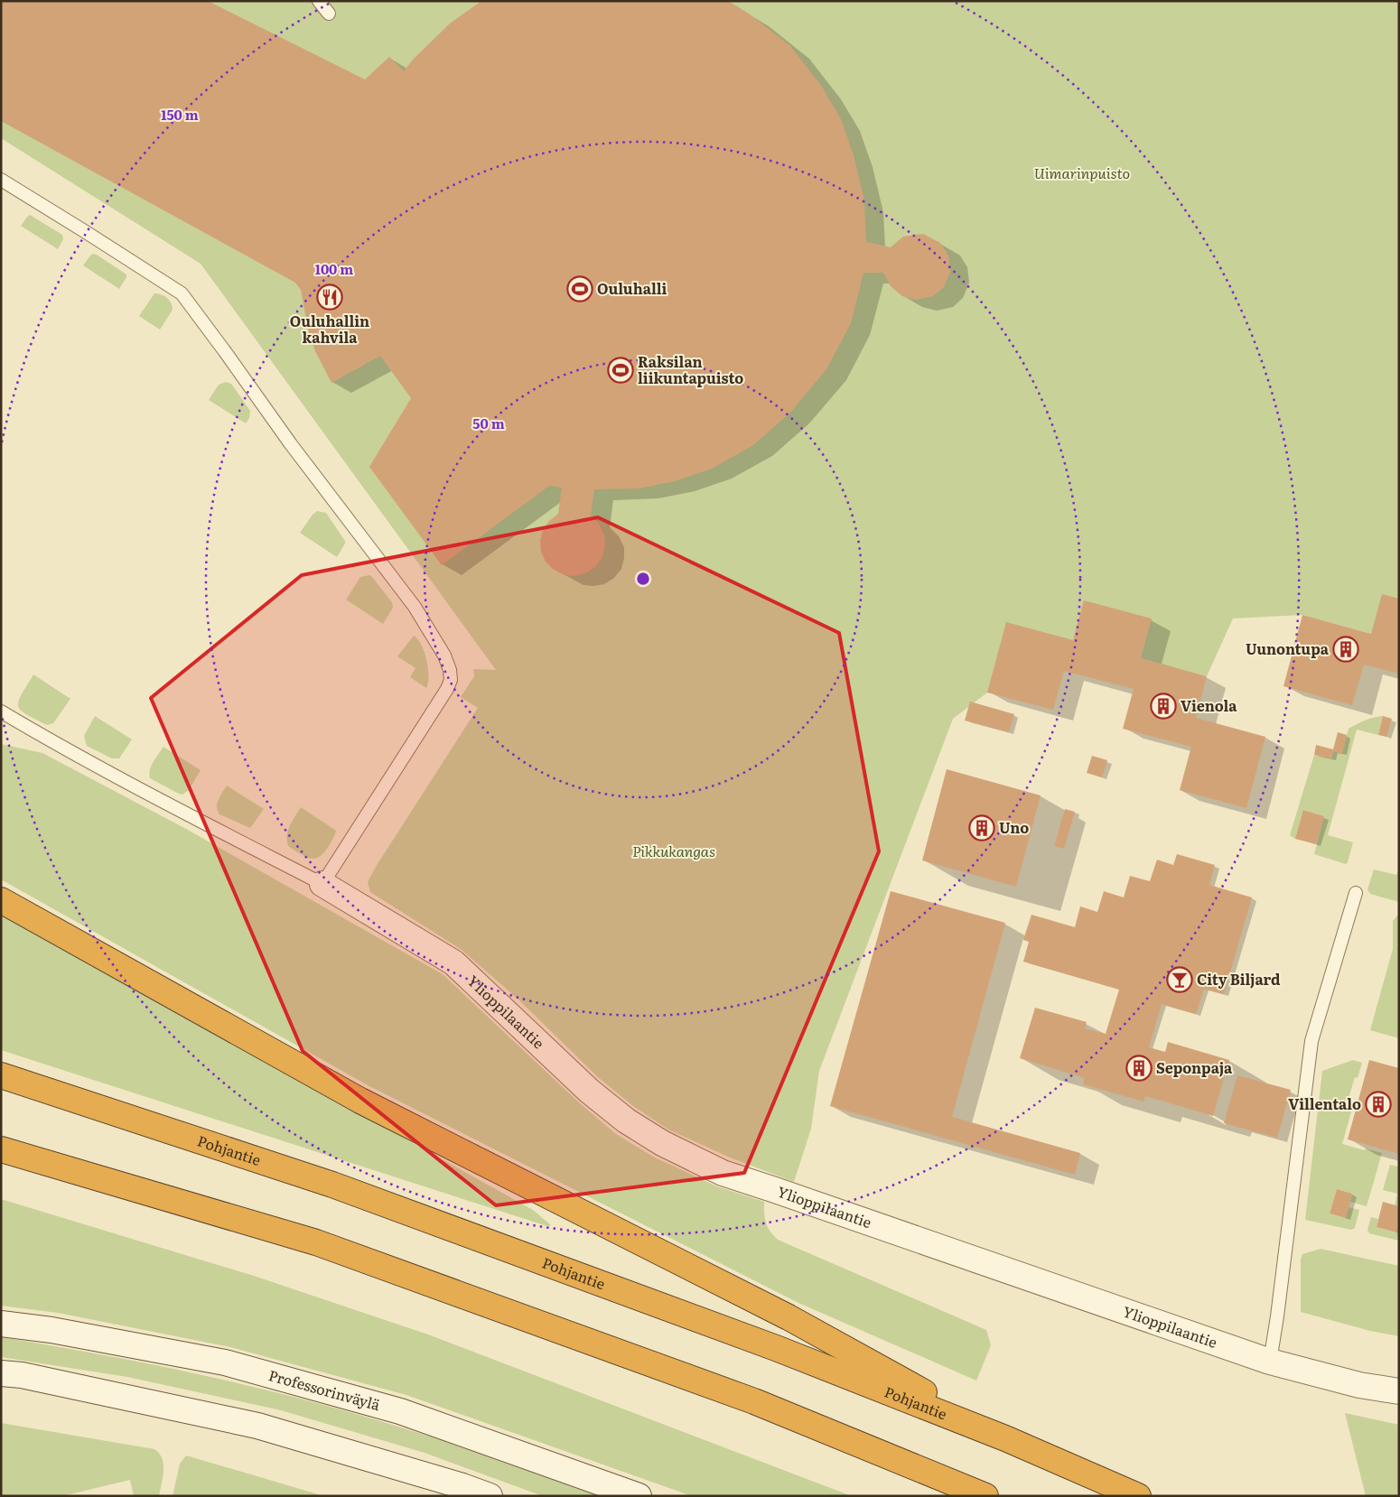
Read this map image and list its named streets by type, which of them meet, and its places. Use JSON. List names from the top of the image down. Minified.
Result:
{"streets":{"highway":["Pohjantie"],"street":["Ylioppilaantie","Professorinväylä"]},"parks":["Uimarinpuisto","Pikkukangas"],"places":{"sports":["Ouluhalli","Raksilan liikuntapuisto"],"restaurant":["Ouluhallin kahvila"],"building":["Uunontupa","Vienola","Uno","Seponpaja","Villentalo"],"bar":["City Biljard"]},"rings":["150 m","100 m","50 m"]}
